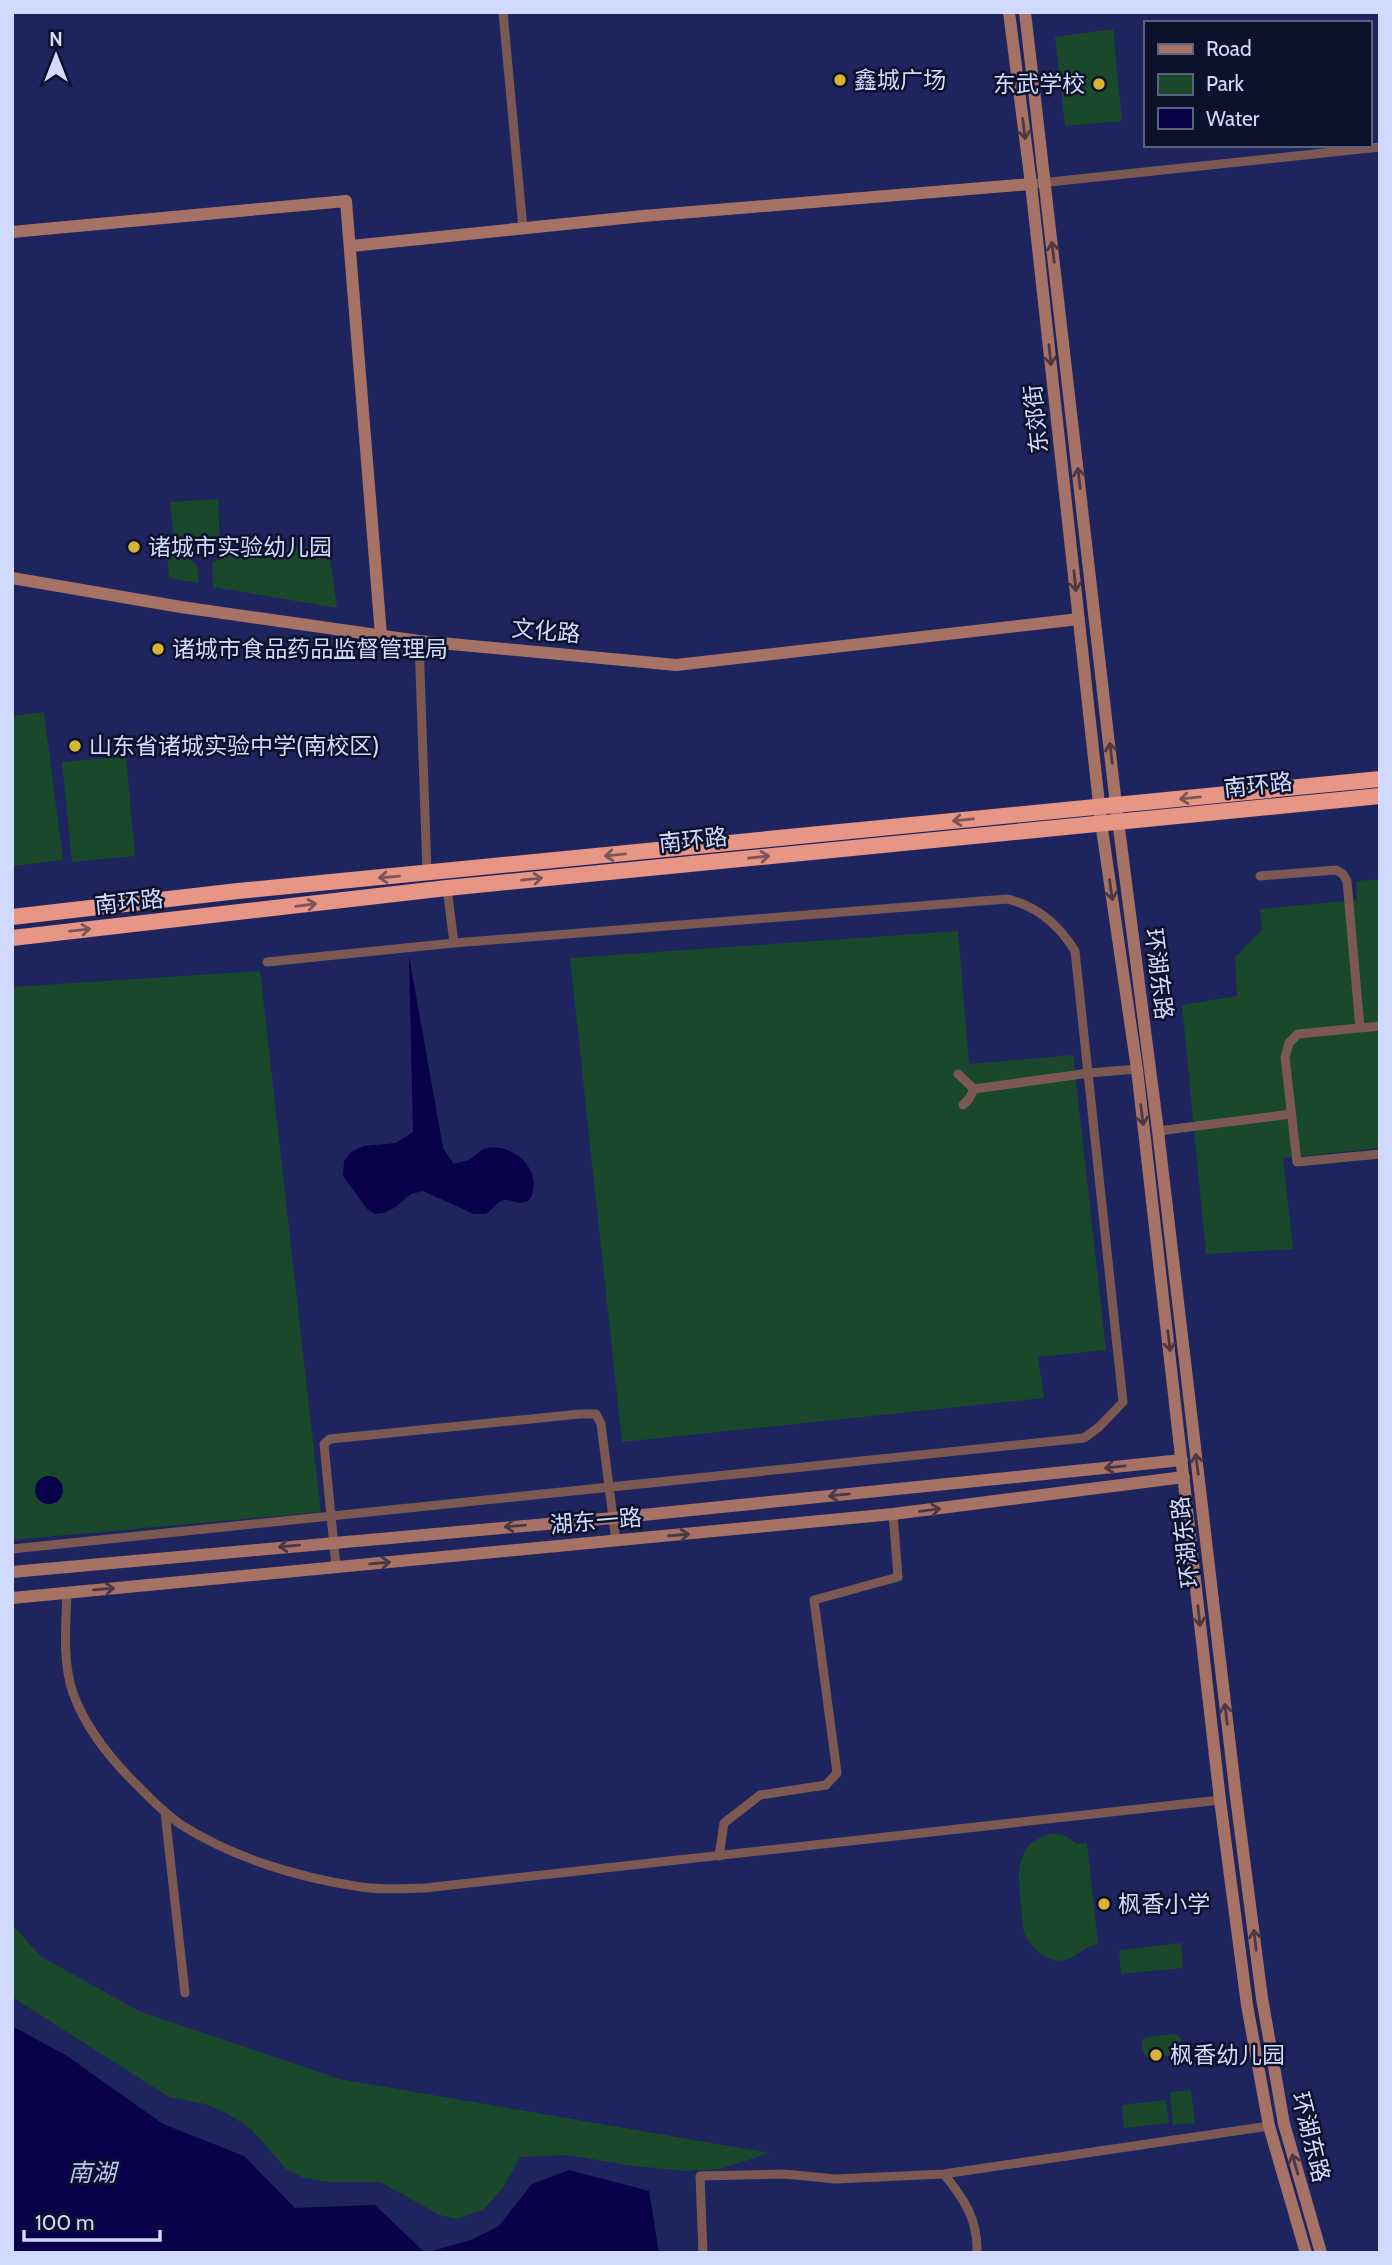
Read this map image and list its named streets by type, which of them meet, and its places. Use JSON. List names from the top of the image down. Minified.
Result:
{"streets":{"highway":["南环路"],"main road":["东郊街","文化路","环湖东路","湖东一路"]},"crossings":[["东郊街","文化路"],["东郊街","南环路"],["东郊街","环湖东路"],["南环路","环湖东路"],["环湖东路","湖东一路"]],"water":["南湖"],"places":["鑫城广场","东武学校","诸城市实验幼儿园","诸城市食品药品监督管理局","山东省诸城实验中学(南校区)","枫香小学","枫香幼儿园"],"legend":["Road","Park","Water"],"scale_bar":"100 m","north":"top"}
